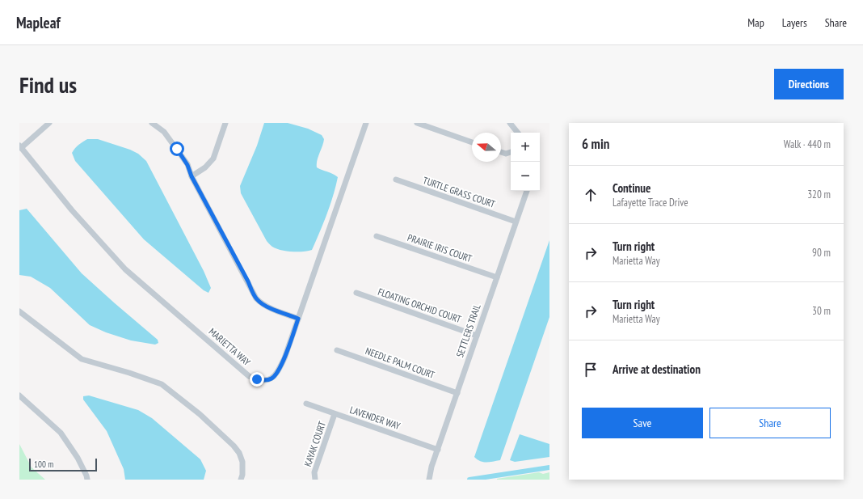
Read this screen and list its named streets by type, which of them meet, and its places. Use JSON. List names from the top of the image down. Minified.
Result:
{"streets":{"street":["TURTLE GRASS COURT","PRAIRIE IRIS COURT","FLOATING ORCHID COURT","SETTLERS TRAIL","MARIETTA WAY","NEEDLE PALM COURT","LAVENDER WAY","KAYAK COURT"]},"crossings":[["TURTLE GRASS COURT","SETTLERS TRAIL"],["PRAIRIE IRIS COURT","SETTLERS TRAIL"],["FLOATING ORCHID COURT","SETTLERS TRAIL"],["SETTLERS TRAIL","NEEDLE PALM COURT"],["SETTLERS TRAIL","LAVENDER WAY"],["LAVENDER WAY","KAYAK COURT"]],"scale_bar":"100 m","north":"left","page":{"header":"Mapleaf","nav":["Map","Layers","Share"],"buttons":["Directions",["Save","Share"]],"title":"Find us","heading":["6 min","Walk · 440 m"],"map_buttons":["+","−"],"list":[["Continue","Lafayette Trace Drive","320 m"],["Turn right","Marietta Way","90 m"],["Turn right","Marietta Way","30 m"],"Arrive at destination"],"scale":"100 m"}}
